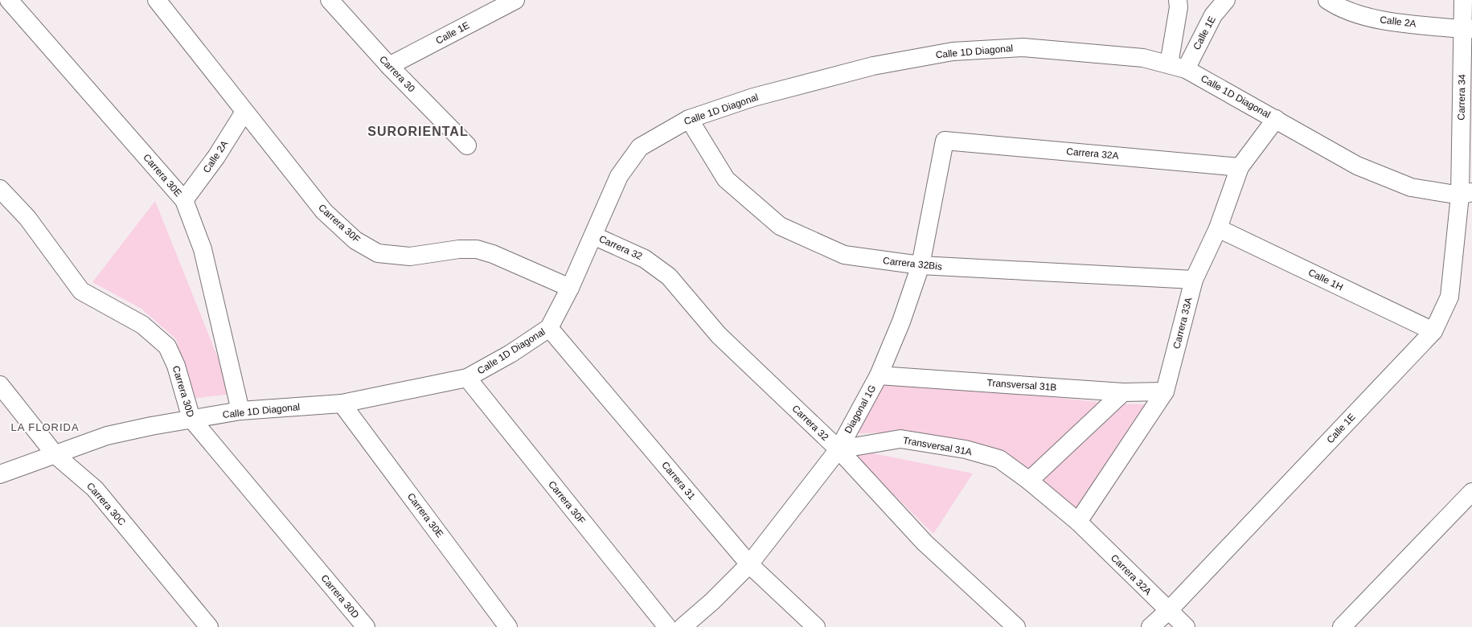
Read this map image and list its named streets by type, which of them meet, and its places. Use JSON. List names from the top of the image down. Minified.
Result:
{"streets":{"street":["Calle 2A","Calle 1E","Calle 1D Diagonal","Carrera 30","Carrera 34","Carrera 32A","Carrera 30E","Carrera 30F","Carrera 32","Carrera 32Bis","Calle 1H","Carrera 33A","Transversal 31B","Carrera 30D","Diagonal 1G","Transversal 31A","Carrera 31","Carrera 30C"]},"crossings":[["Calle 2A","Carrera 34"],["Calle 2A","Carrera 30E"],["Calle 2A","Carrera 30F"],["Calle 1E","Calle 1D Diagonal"],["Calle 1E","Carrera 30"],["Calle 1E","Carrera 34"],["Calle 1E","Carrera 32A"],["Calle 1E","Calle 1H"],["Calle 1D Diagonal","Carrera 34"],["Calle 1D Diagonal","Carrera 30E"],["Calle 1D Diagonal","Carrera 30F"],["Calle 1D Diagonal","Carrera 32"],["Calle 1D Diagonal","Carrera 32Bis"],["Calle 1D Diagonal","Carrera 33A"],["Calle 1D Diagonal","Carrera 30D"],["Calle 1D Diagonal","Carrera 31"],["Calle 1D Diagonal","Carrera 30C"],["Carrera 32A","Carrera 33A"],["Carrera 32A","Diagonal 1G"],["Carrera 32A","Transversal 31A"],["Carrera 32","Diagonal 1G"],["Carrera 32","Transversal 31A"],["Carrera 32Bis","Carrera 33A"],["Carrera 32Bis","Diagonal 1G"],["Calle 1H","Carrera 33A"],["Carrera 33A","Transversal 31B"],["Carrera 33A","Transversal 31A"],["Transversal 31B","Diagonal 1G"],["Diagonal 1G","Transversal 31A"],["Diagonal 1G","Carrera 31"]],"districts":["SURORIENTAL","LA FLORIDA"]}
